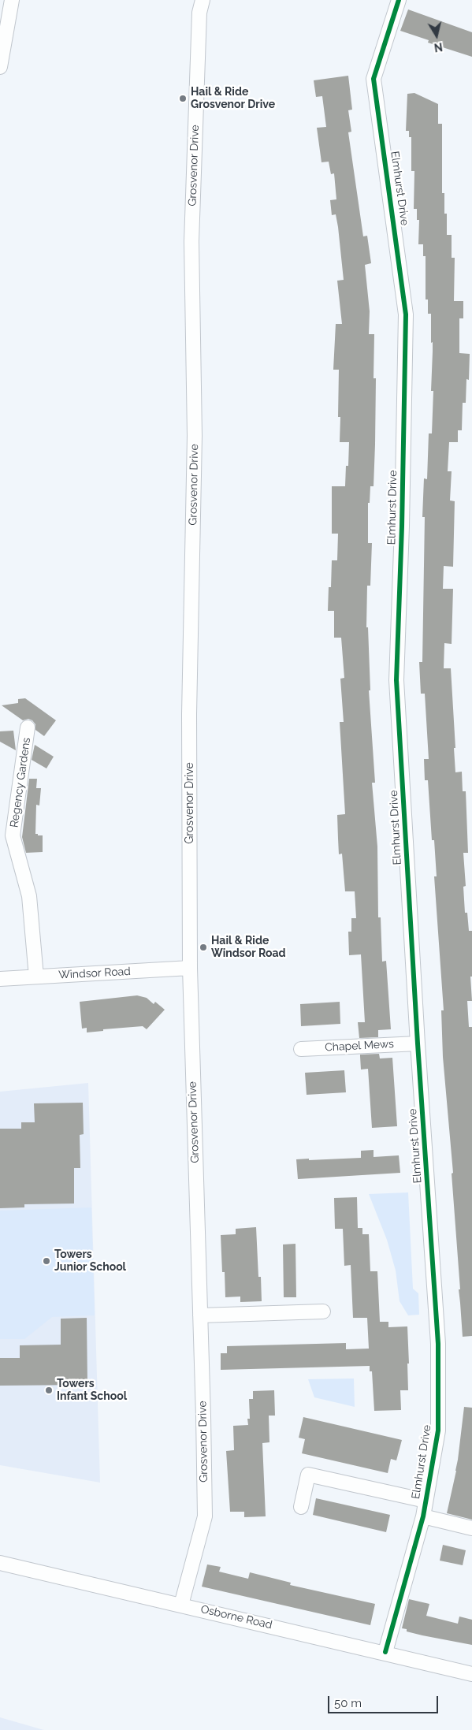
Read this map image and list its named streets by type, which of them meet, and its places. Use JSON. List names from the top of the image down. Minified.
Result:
{"streets":{"street":["Grosvenor Drive","Elmhurst Drive","Regency Gardens","Windsor Road","Chapel Mews","Osborne Road"]},"crossings":[["Grosvenor Drive","Windsor Road"],["Grosvenor Drive","Osborne Road"],["Elmhurst Drive","Chapel Mews"],["Elmhurst Drive","Osborne Road"],["Regency Gardens","Windsor Road"]],"places":["Hail & Ride Grosvenor Drive","Hail & Ride Windsor Road","Towers Junior School","Towers Infant School"],"scale_bar":"50 m","north":"bottom"}
